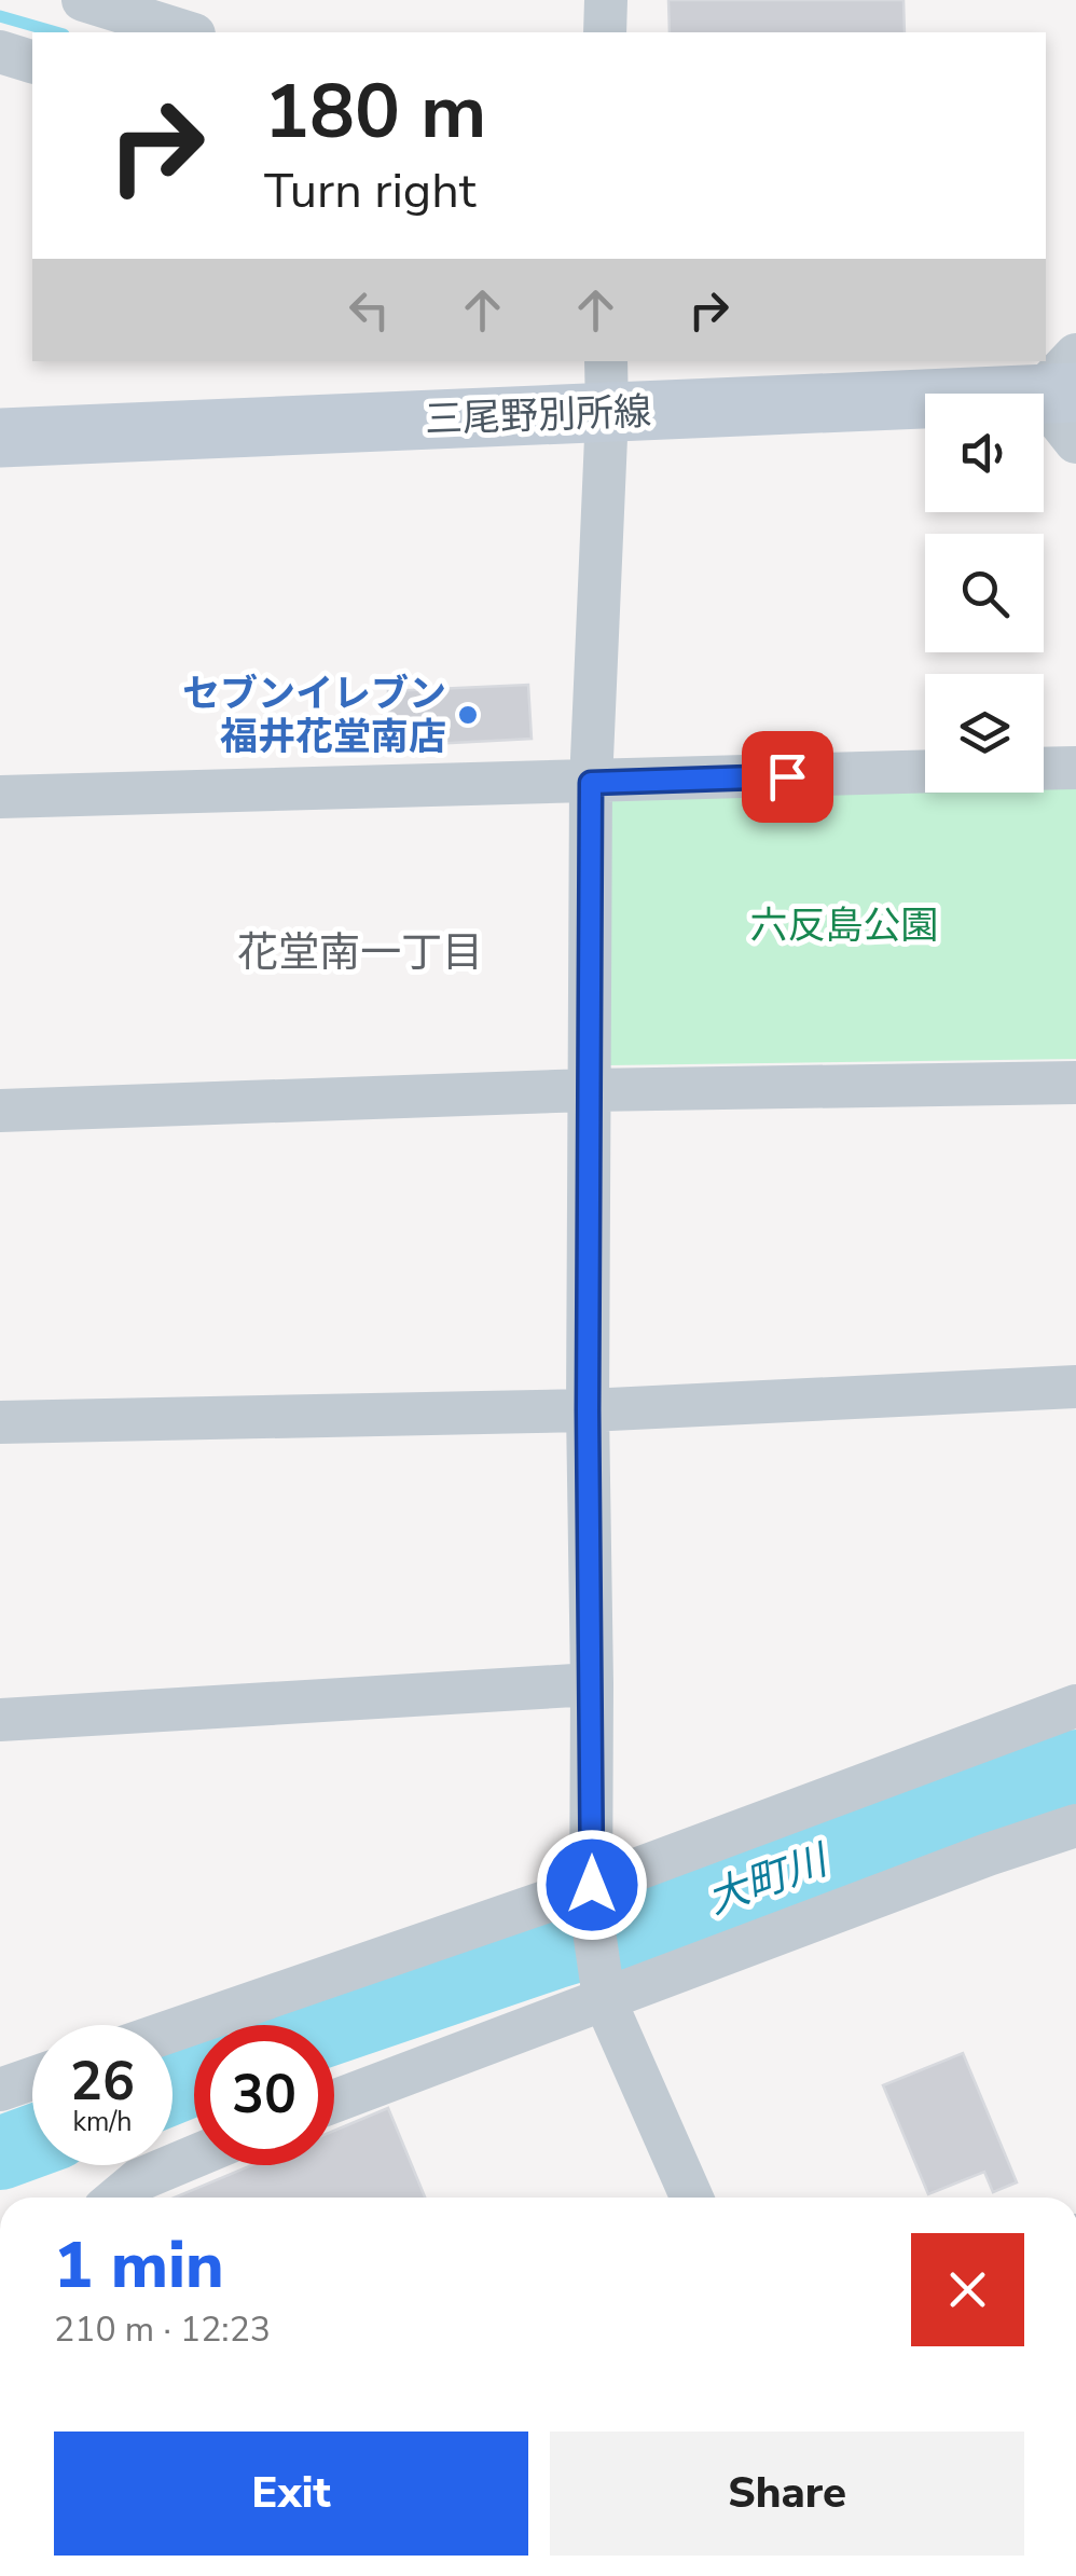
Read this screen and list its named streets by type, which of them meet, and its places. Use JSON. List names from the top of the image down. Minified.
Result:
{"streets":{"main road":["三尾野別所線"]},"districts":["花堂南一丁目"],"water":["大町川"],"parks":["六反島公園"],"places":["セブンイレブン 福井花堂南店"],"page":{"turn":["180 m","Turn right"],"speed":"26 km/h","limit":"30","heading":["1 min","210 m · 12:23"],"buttons":["Exit","Share"]}}
